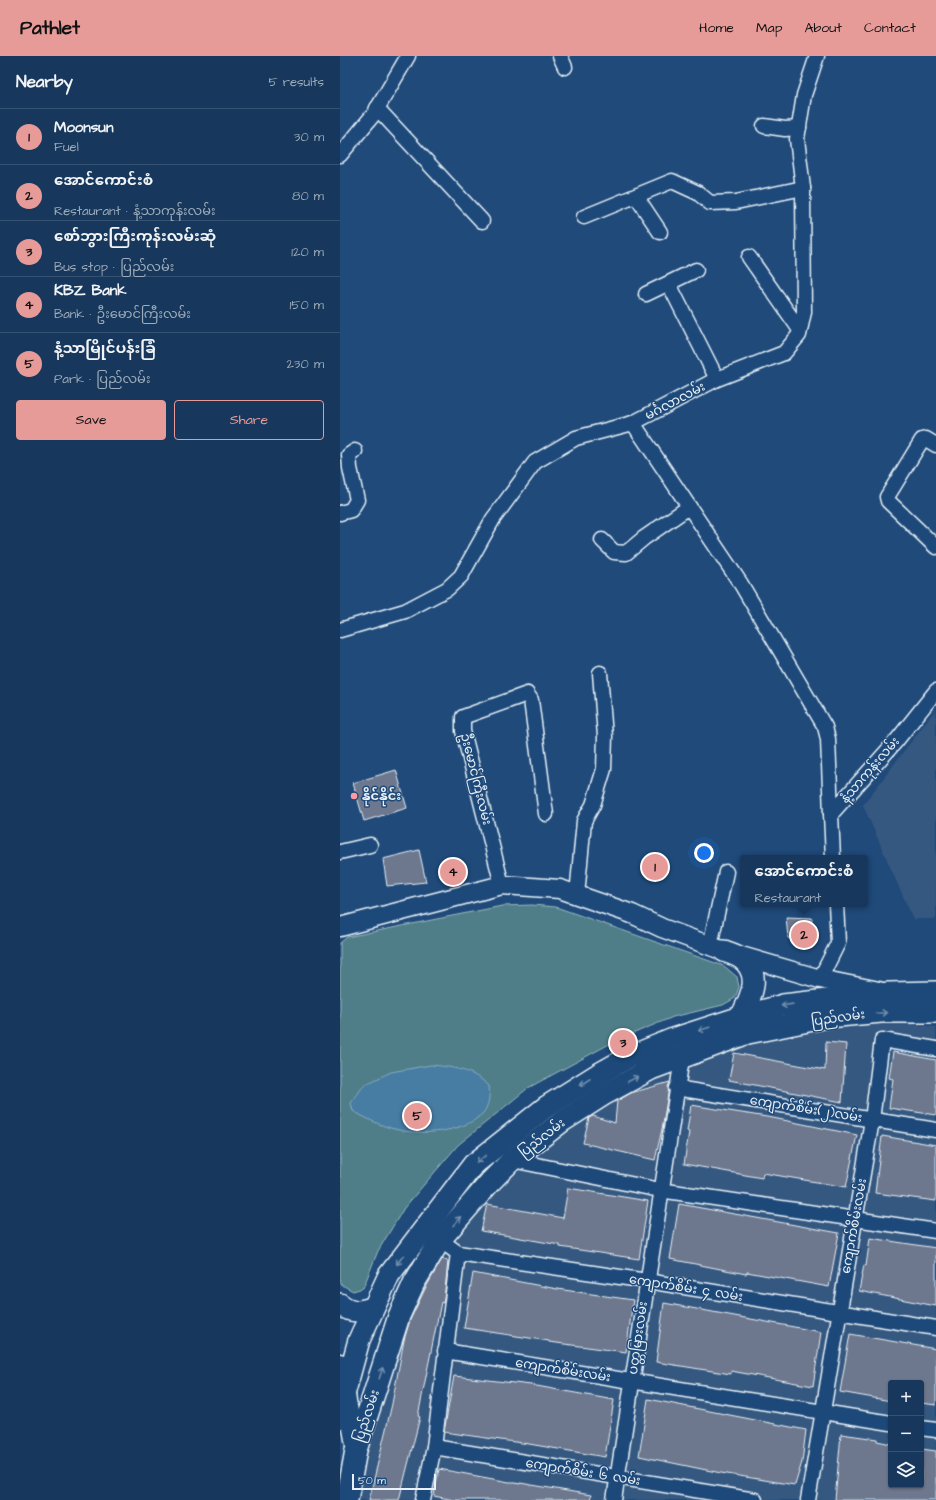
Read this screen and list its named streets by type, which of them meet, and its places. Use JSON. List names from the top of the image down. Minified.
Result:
{"streets":{"highway":["ပြည်လမ်း"],"street":["မင်္ဂလာလမ်း","နံ့သာကုန်းလမ်း","ဦးမောင်ကြီးလမ်း","ကျောက်စိမ်း(၂)လမ်း","ကျောက်စိမ်းလမ်း","ကျောက်စိမ်း ၄ လမ်း","ပတ္တမြားလမ်း","ကျောက်စိမ်း ၆ လမ်း"]},"crossings":[["ပြည်လမ်း","ကျောက်စိမ်း ၄ လမ်း"],["ပြည်လမ်း","ပတ္တမြားလမ်း"],["ကျောက်စိမ်း(၂)လမ်း","ကျောက်စိမ်းလမ်း"],["ကျောက်စိမ်း(၂)လမ်း","ပတ္တမြားလမ်း"],["ကျောက်စိမ်းလမ်း","ကျောက်စိမ်း ၄ လမ်း"],["ကျောက်စိမ်းလမ်း","ပတ္တမြားလမ်း"],["ကျောက်စိမ်း ၄ လမ်း","ပတ္တမြားလမ်း"],["ပတ္တမြားလမ်း","ကျောက်စိမ်း ၆ လမ်း"]],"places":["နိုင်နိုင်း"],"scale_bar":"50 m","page":{"header":"Pathlet","nav":["Home","Map","About","Contact"],"heading":["Nearby","5 results"],"list":[{"mark":"1","name":"Moonsun","note":"Fuel","value":"30 m"},{"mark":"2","name":"အောင်ကောင်းစံ","note":"Restaurant · နံ့သာကုန်းလမ်း","value":"80 m"},{"mark":"3","name":"စော်ဘွားကြီးကုန်းလမ်းဆုံ","note":"Bus stop · ပြည်လမ်း","value":"120 m"},{"mark":"4","name":"KBZ Bank","note":"Bank · ဦးမောင်ကြီးလမ်း","value":"150 m"},{"mark":"5","name":"နံ့သာမြိုင်ပန်းခြံ","note":"Park · ပြည်လမ်း","value":"230 m"}],"buttons":["Save","Share"],"pins":["1","4","2","3","5"],"popup":["အောင်ကောင်းစံ","Restaurant"],"map_buttons":["+","−"],"scale":"50 m"}}
